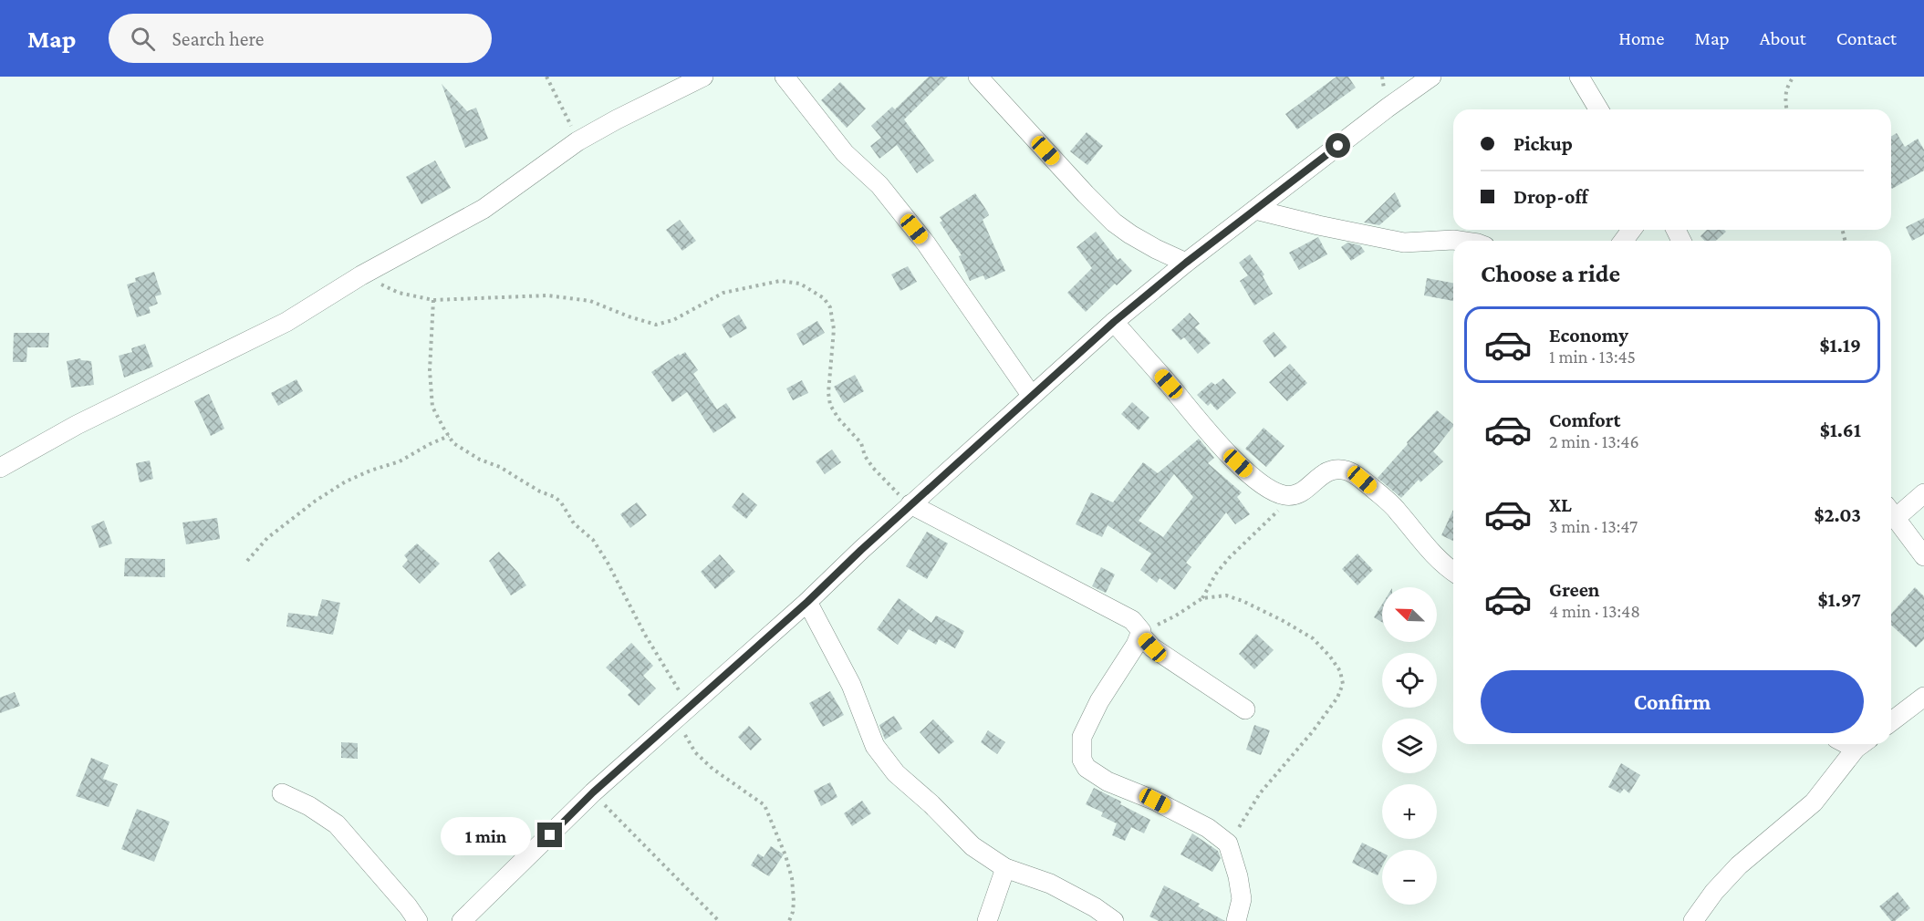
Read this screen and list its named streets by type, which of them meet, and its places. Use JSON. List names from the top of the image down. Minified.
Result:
{"north":"top left","page":{"header":"Map","search":"Search here","nav":["Home","Map","About","Contact"],"banner":["Pickup","Drop-off"],"heading":"Choose a ride","list":[{"name":"Economy","note":"1 min · 13:45","value":"$1.19"},{"name":"Comfort","note":"2 min · 13:46","value":"$1.61"},{"name":"XL","note":"3 min · 13:47","value":"$2.03"},{"name":"Green","note":"4 min · 13:48","value":"$1.97"}],"map_buttons":["+","−"],"buttons":"Confirm","bubble":"1 min"}}
